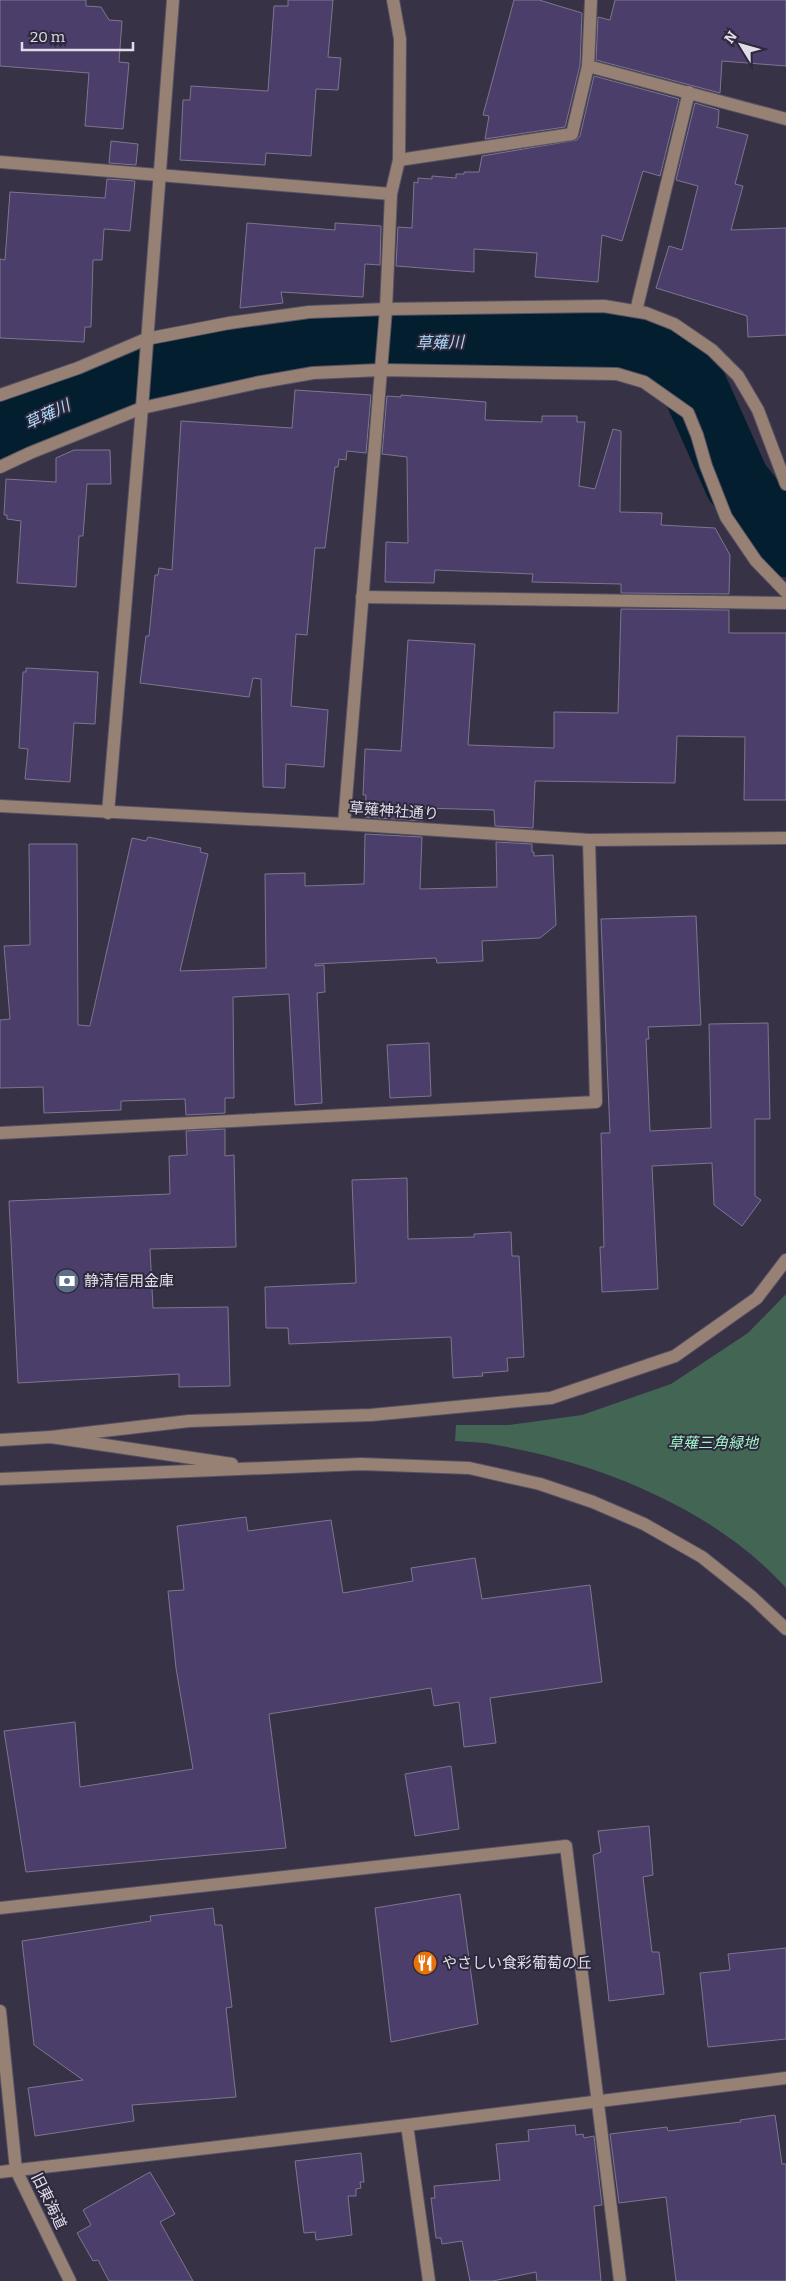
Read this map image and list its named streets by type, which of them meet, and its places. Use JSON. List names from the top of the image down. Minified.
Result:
{"streets":{"street":["草薙神社通り","旧東海道"]},"water":["草薙川"],"parks":["草薙三角緑地"],"places":{"bank":["静清信用金庫"],"restaurant":["やさしい食彩葡萄の丘"]},"scale_bar":"20 m","north":"top left"}
